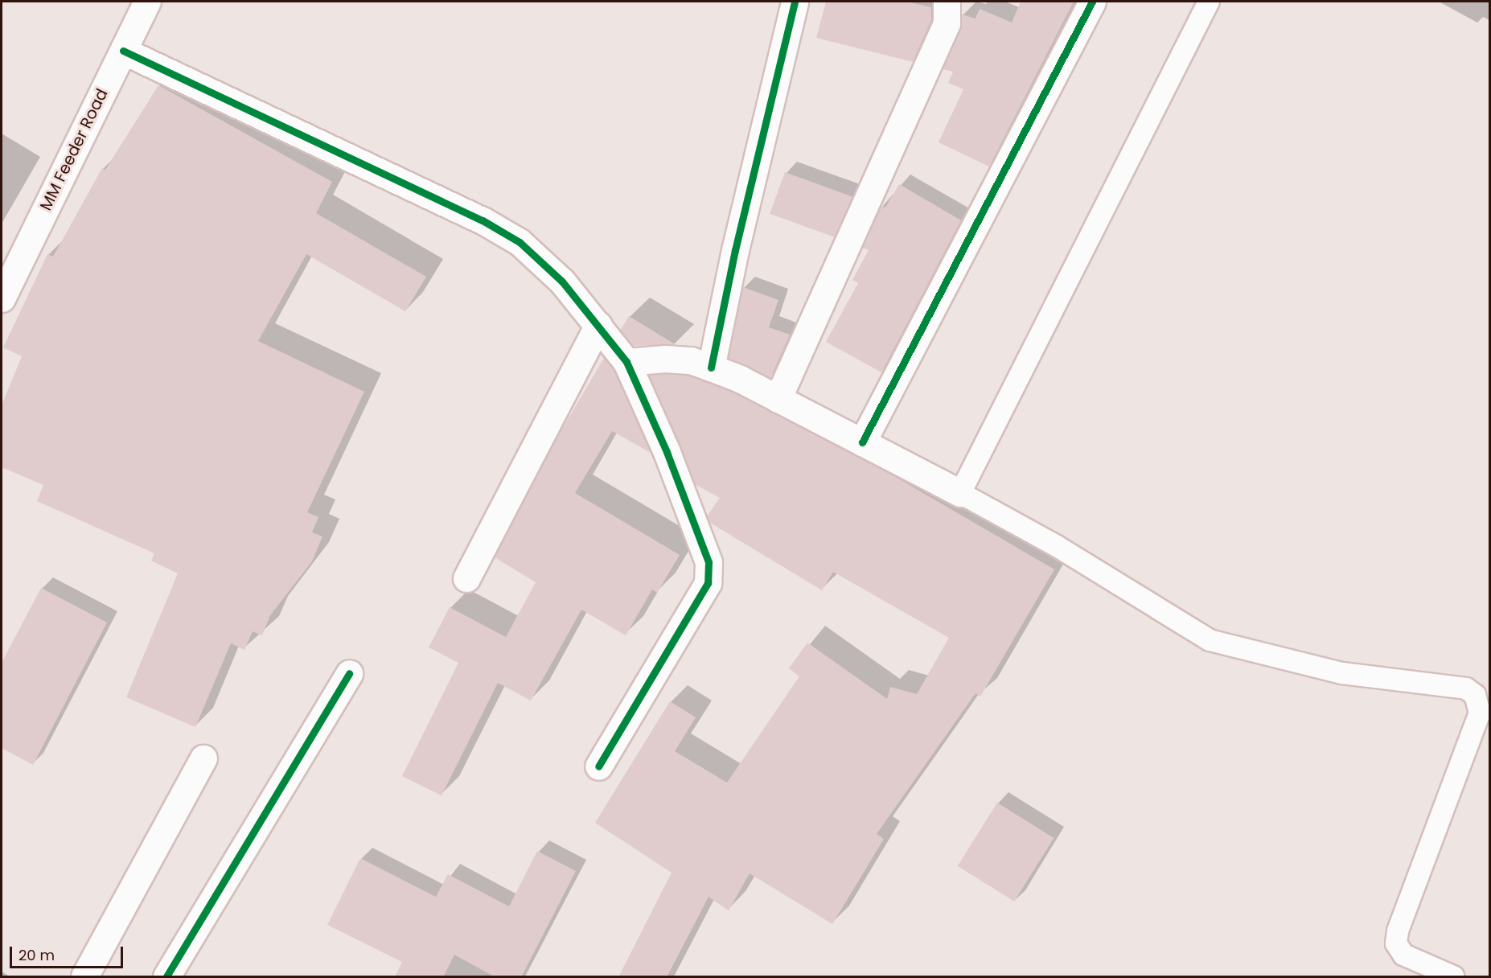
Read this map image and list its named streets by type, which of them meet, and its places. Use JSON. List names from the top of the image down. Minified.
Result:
{"streets":{"street":["MM Feeder Road"]},"scale_bar":"20 m"}
